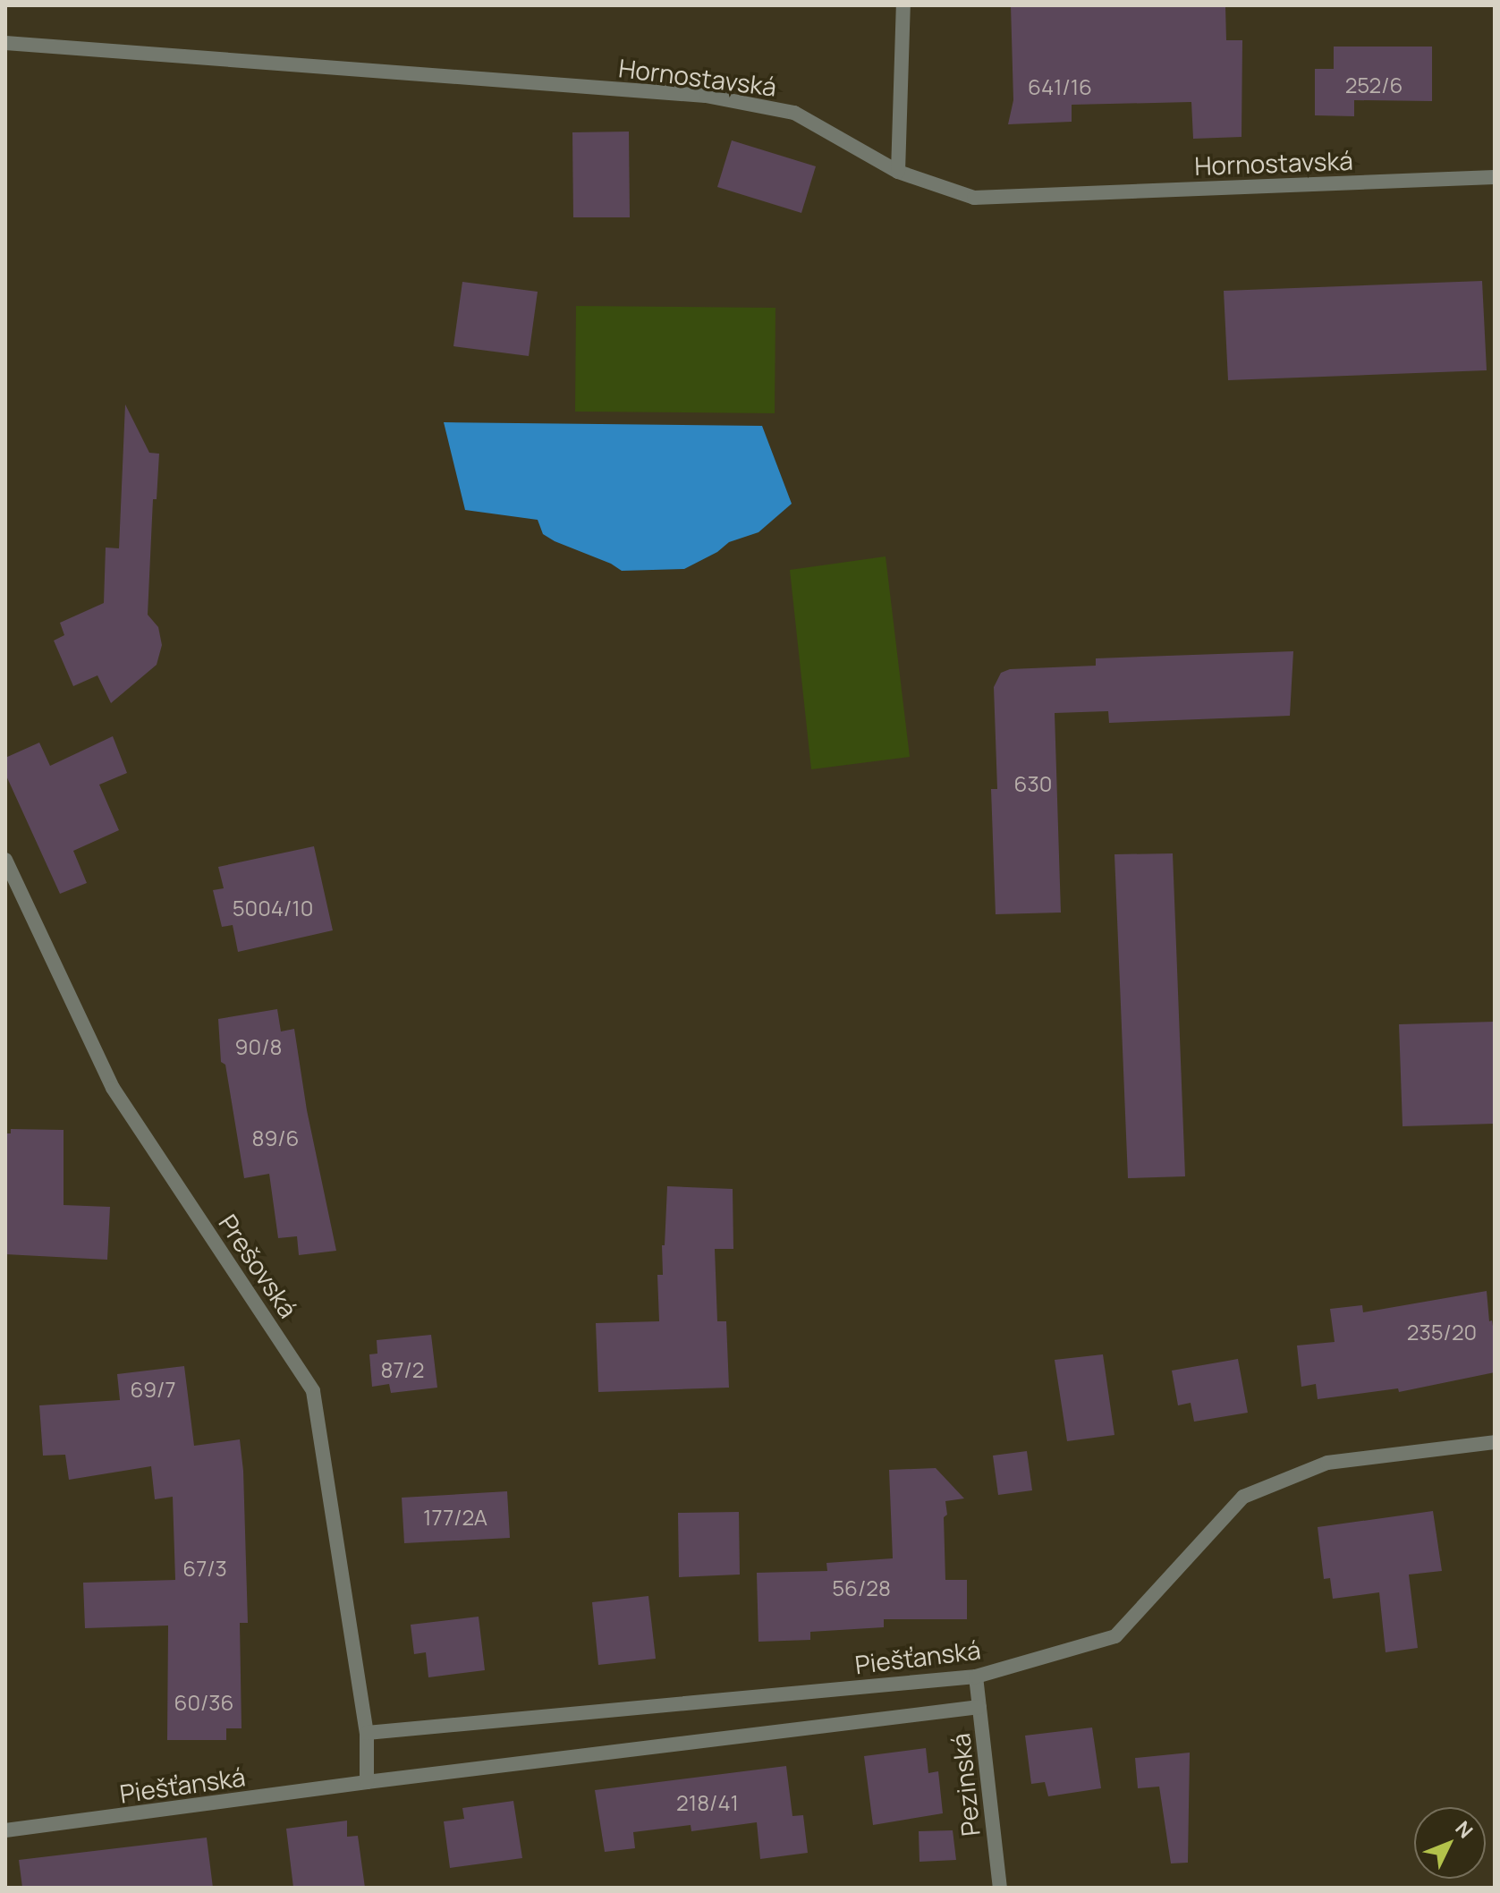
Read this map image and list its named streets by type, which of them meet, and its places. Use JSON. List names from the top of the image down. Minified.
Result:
{"streets":{"street":["Hornostavská","Prešovská","Piešťanská","Pezinská"]},"crossings":[["Prešovská","Piešťanská"],["Piešťanská","Pezinská"]],"house_numbers":["252/6","641/16","630","5004/10","90/8","89/6","235/20","87/2","69/7","177/2A","67/3","56/28","60/36","218/41"],"north":"top right"}
